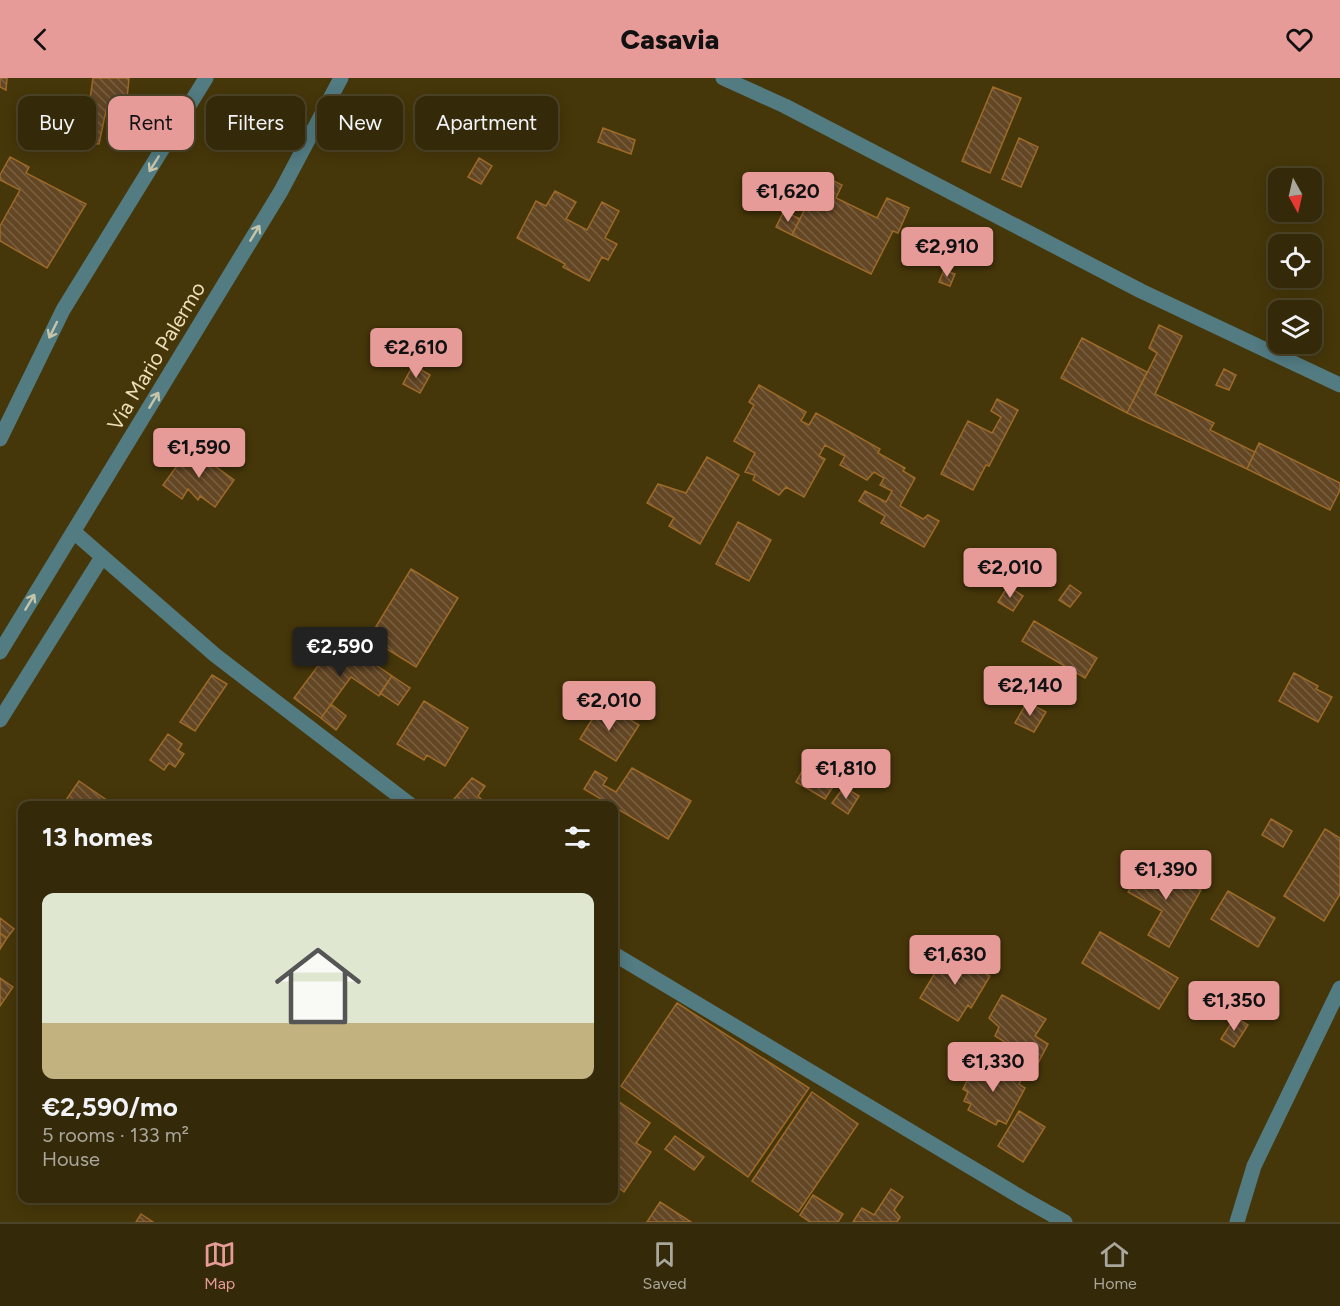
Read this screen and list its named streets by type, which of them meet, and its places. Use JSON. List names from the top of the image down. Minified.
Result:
{"streets":{"street":["Via Mario Palermo"]},"north":"bottom","page":{"header":"Casavia","chip":["Buy","Rent","Filters","New","Apartment"],"price":["€1,620","€2,910","€2,610","€1,590","€2,010","€2,590","€2,140","€2,010","€1,810","€1,390","€1,630","€1,350","€1,330"],"heading":"13 homes","list":[{"name":"€2,590/mo","note":"5 rooms · 133 m² · House"}],"tabs":["Map","Saved","Home"]}}
